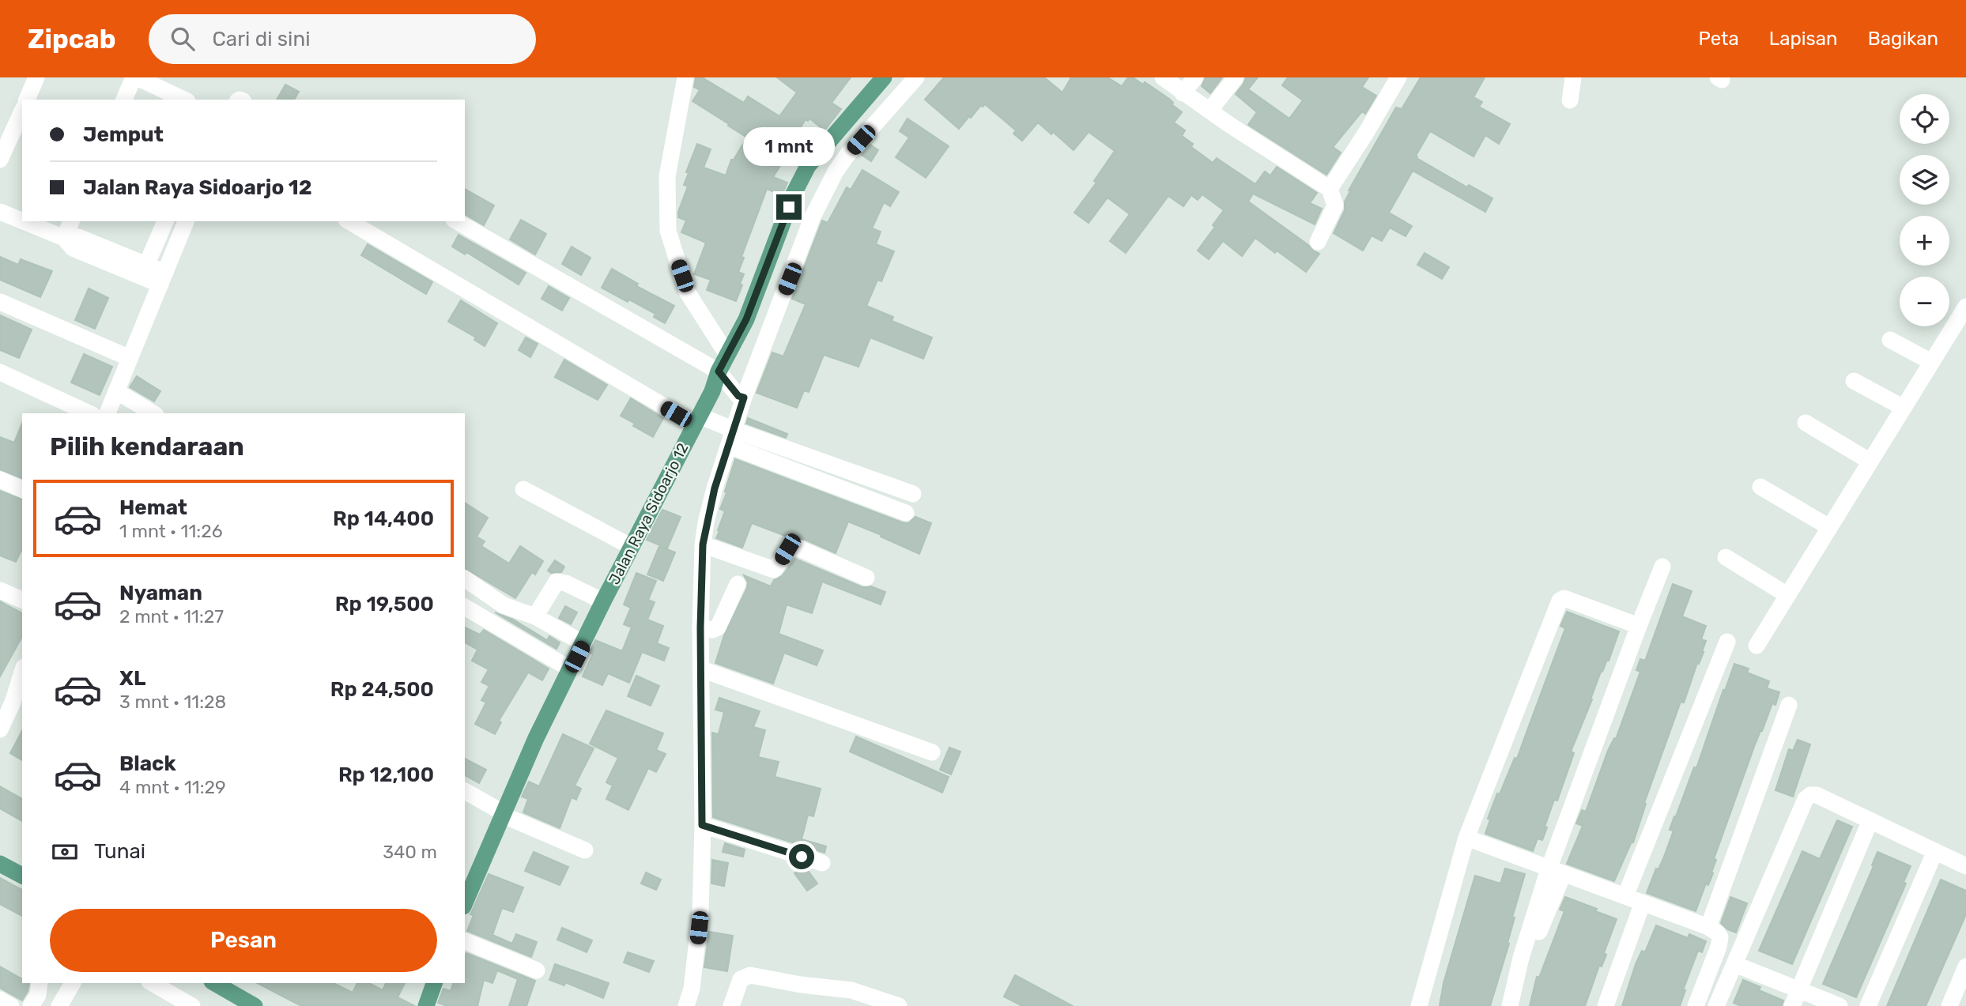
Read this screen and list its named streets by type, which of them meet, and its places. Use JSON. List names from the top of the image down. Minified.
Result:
{"streets":{"main road":["Jalan Raya Sidoarjo 12"]},"page":{"header":"Zipcab","search":"Cari di sini","nav":["Peta","Lapisan","Bagikan"],"map_buttons":["+","−"],"banner":["Jemput","Jalan Raya Sidoarjo 12"],"bubble":"1 mnt","heading":"Pilih kendaraan","list":[{"name":"Hemat","note":"1 mnt · 11:26","value":"Rp 14,400"},{"name":"Nyaman","note":"2 mnt · 11:27","value":"Rp 19,500"},{"name":"XL","note":"3 mnt · 11:28","value":"Rp 24,500"},{"name":"Black","note":"4 mnt · 11:29","value":"Rp 12,100"}],"pay":["Tunai","340 m"],"buttons":"Pesan"}}
